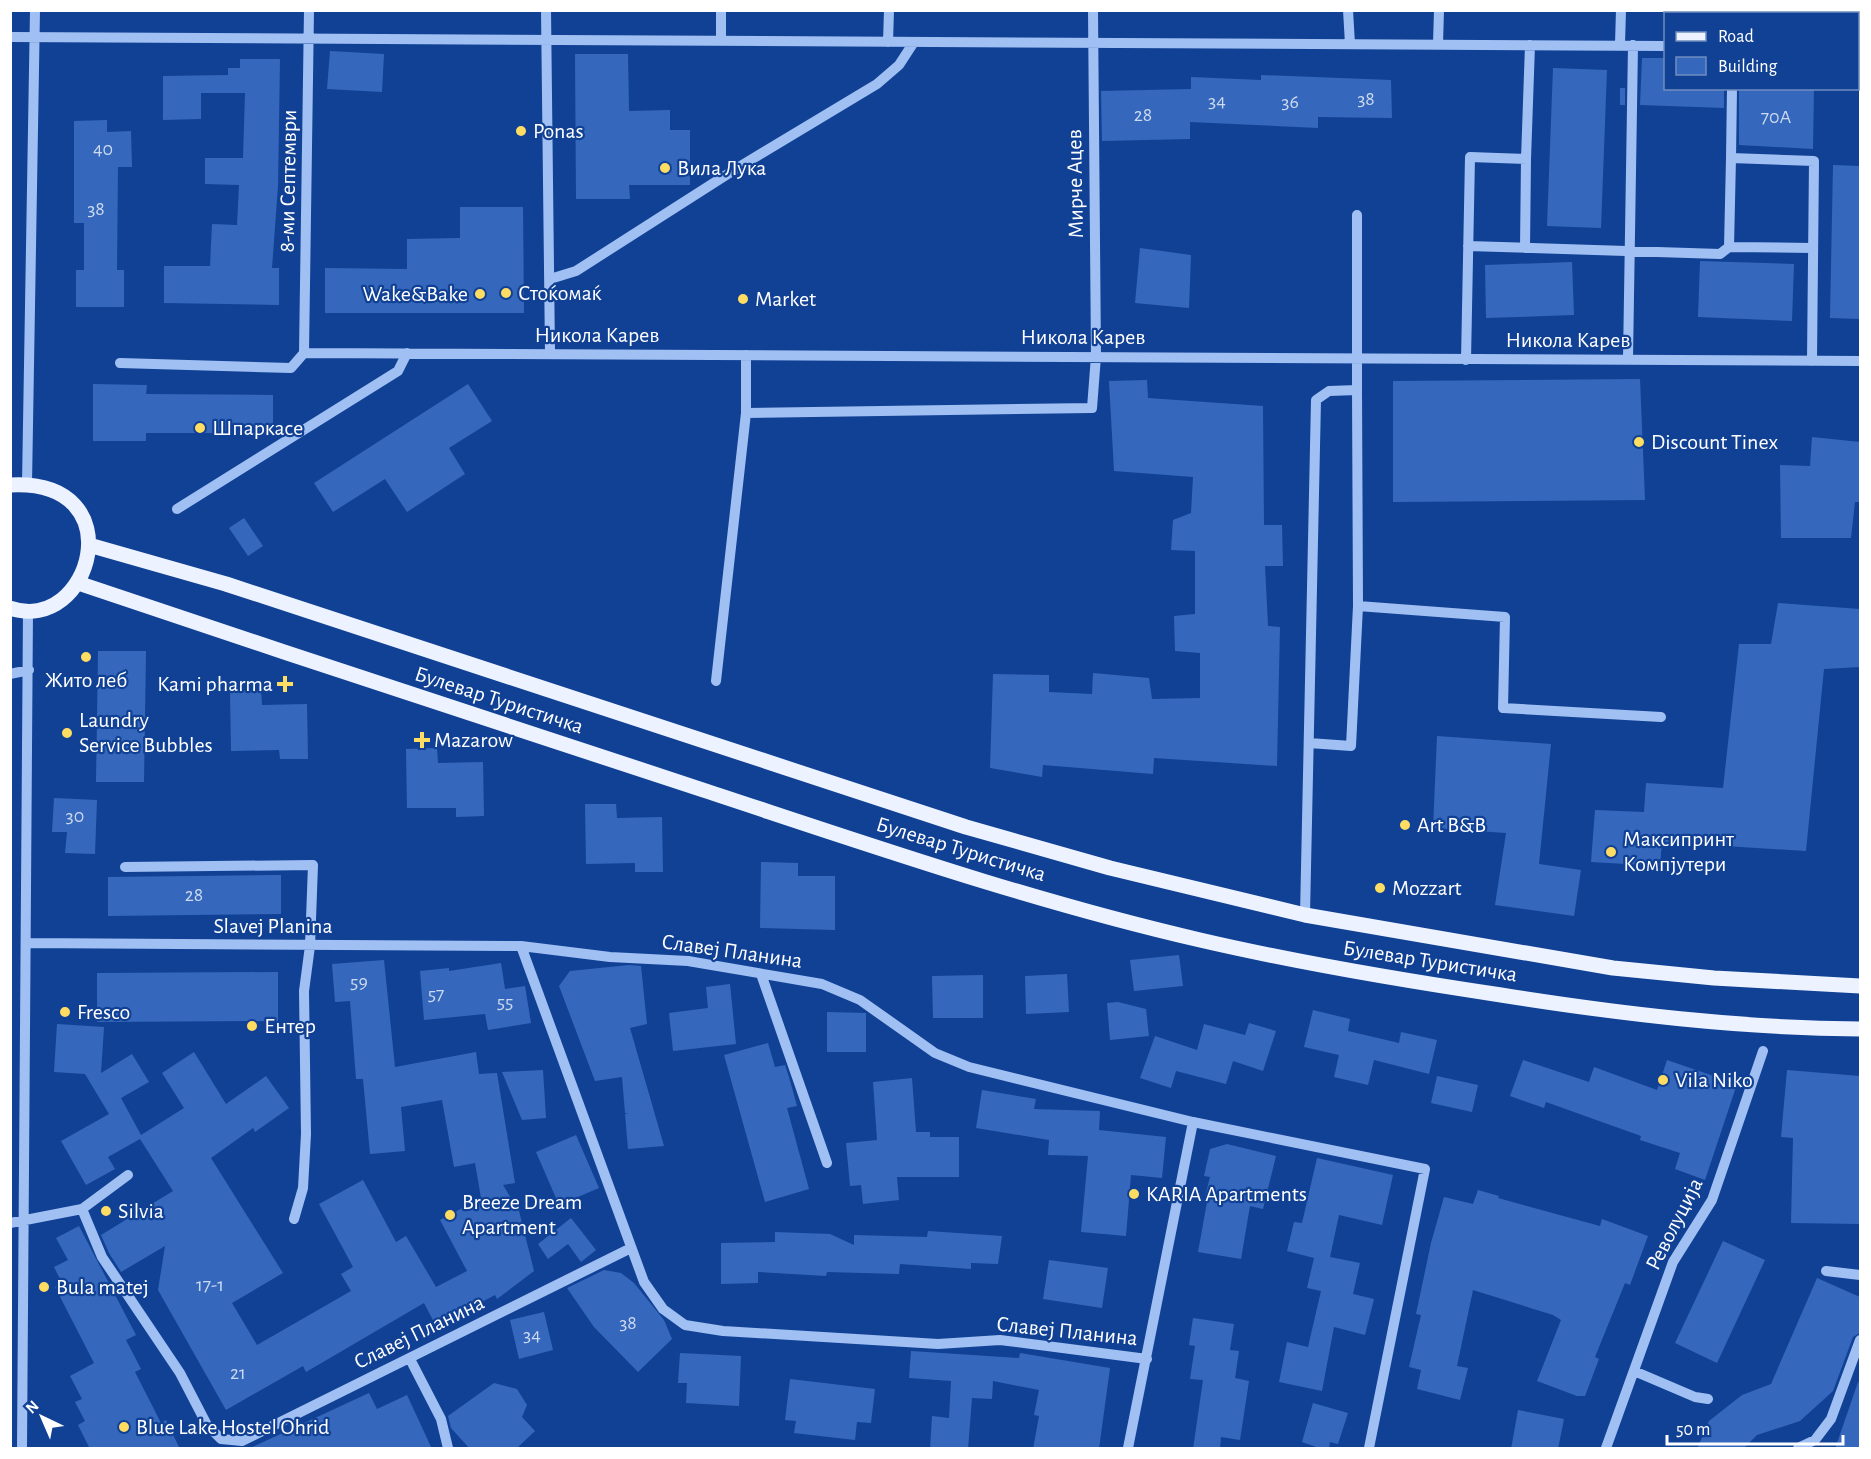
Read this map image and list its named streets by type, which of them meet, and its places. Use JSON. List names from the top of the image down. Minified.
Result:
{"streets":{"main road":["Булевар Туристичка"],"street":["8-ми Септември","Мирче Ацев","Никола Карев","Slavej Planina","Славеј Планина","Револуција"]},"crossings":[["8-ми Септември","Никола Карев"],["Мирче Ацев","Никола Карев"],["Slavej Planina","Славеј Планина"]],"places":{"other":["Ponas","Вила Лука","Стоќомаќ","Wake&Bake","Market","Шпаркасе","Discount Tinex","Жито леб","Laundry Service Bubbles","Art B&B","Максипринт Компјутери","Mozzart","Fresco","Ентер","Vila Niko","KARIA Apartments","Silvia","Breeze Dream Apartment","Bula matej","Blue Lake Hostel Ohrid"],"health":["Kami pharma","Mazarow"]},"house_numbers":["38","34","36","28","70А","40","38","30","28","59","57","55","17-1","38","34","21"],"legend":["Road","Building"],"scale_bar":"50 m","north":"top left"}
